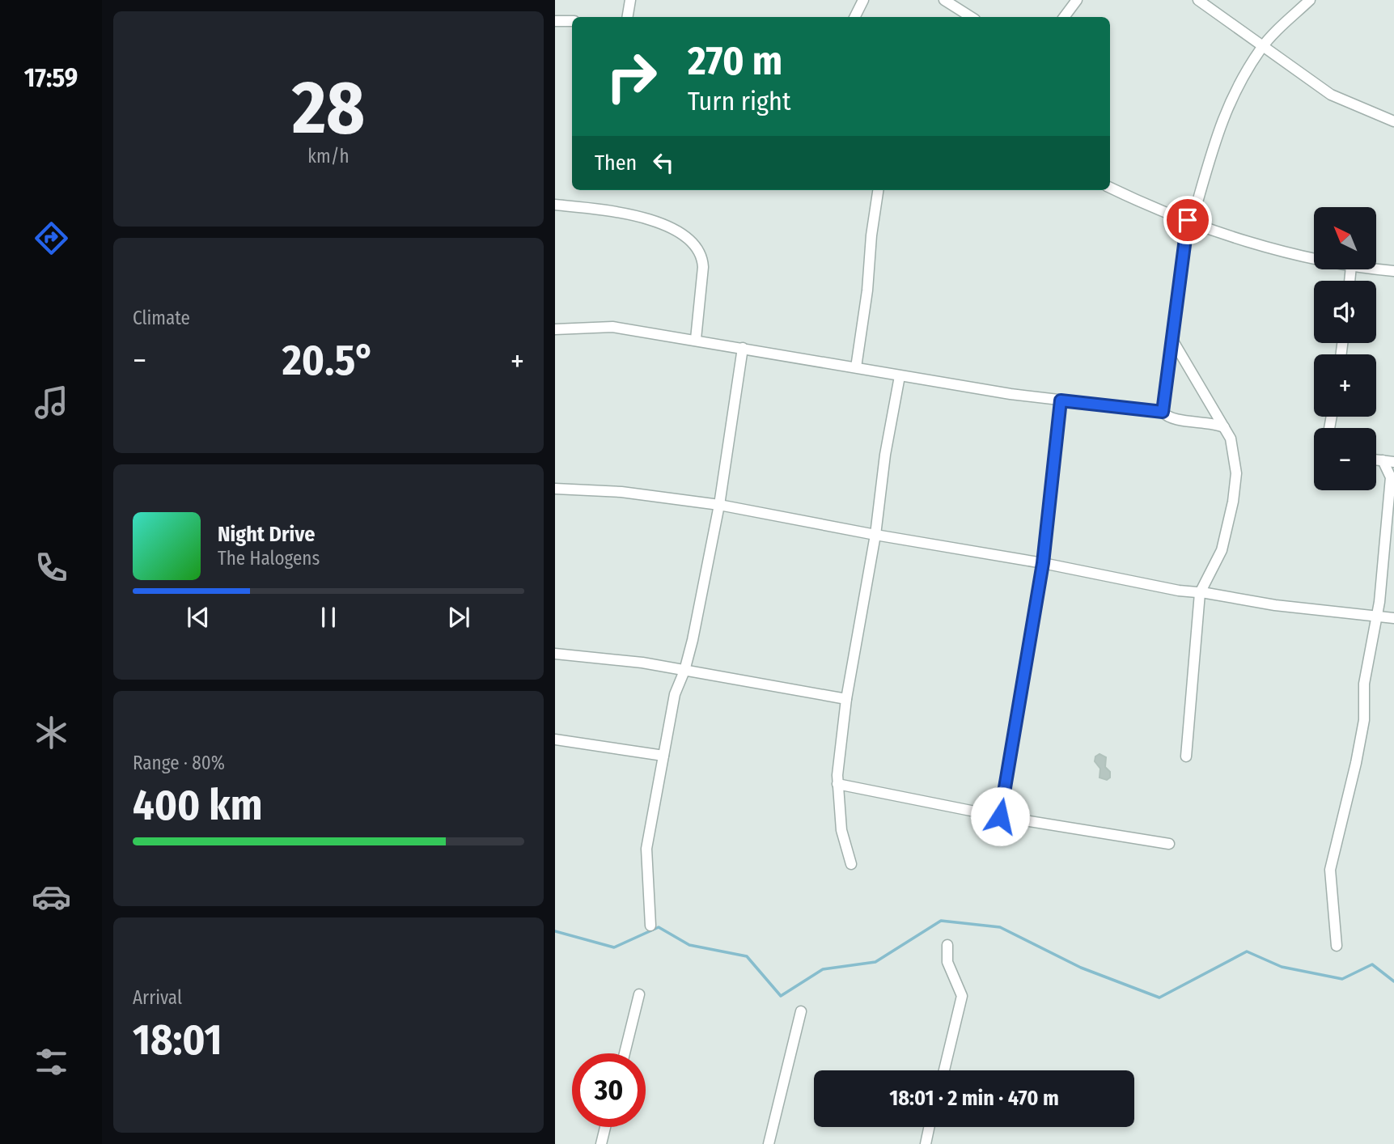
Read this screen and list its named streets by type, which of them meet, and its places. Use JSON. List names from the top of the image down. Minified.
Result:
{"north":"top left","page":{"tabs":"17:59","tile":[["28","km/h"],"Climate",["Range · 80%","400 km"],["Arrival","18:01"]],"turn":["270 m","Turn right"],"then":"Then","map_buttons":["+","−"],"heat":["−","20.5°","+"],"song":["Night Drive","The Halogens"],"limit":"30","trip":"18:01 · 2 min · 470 m"}}
